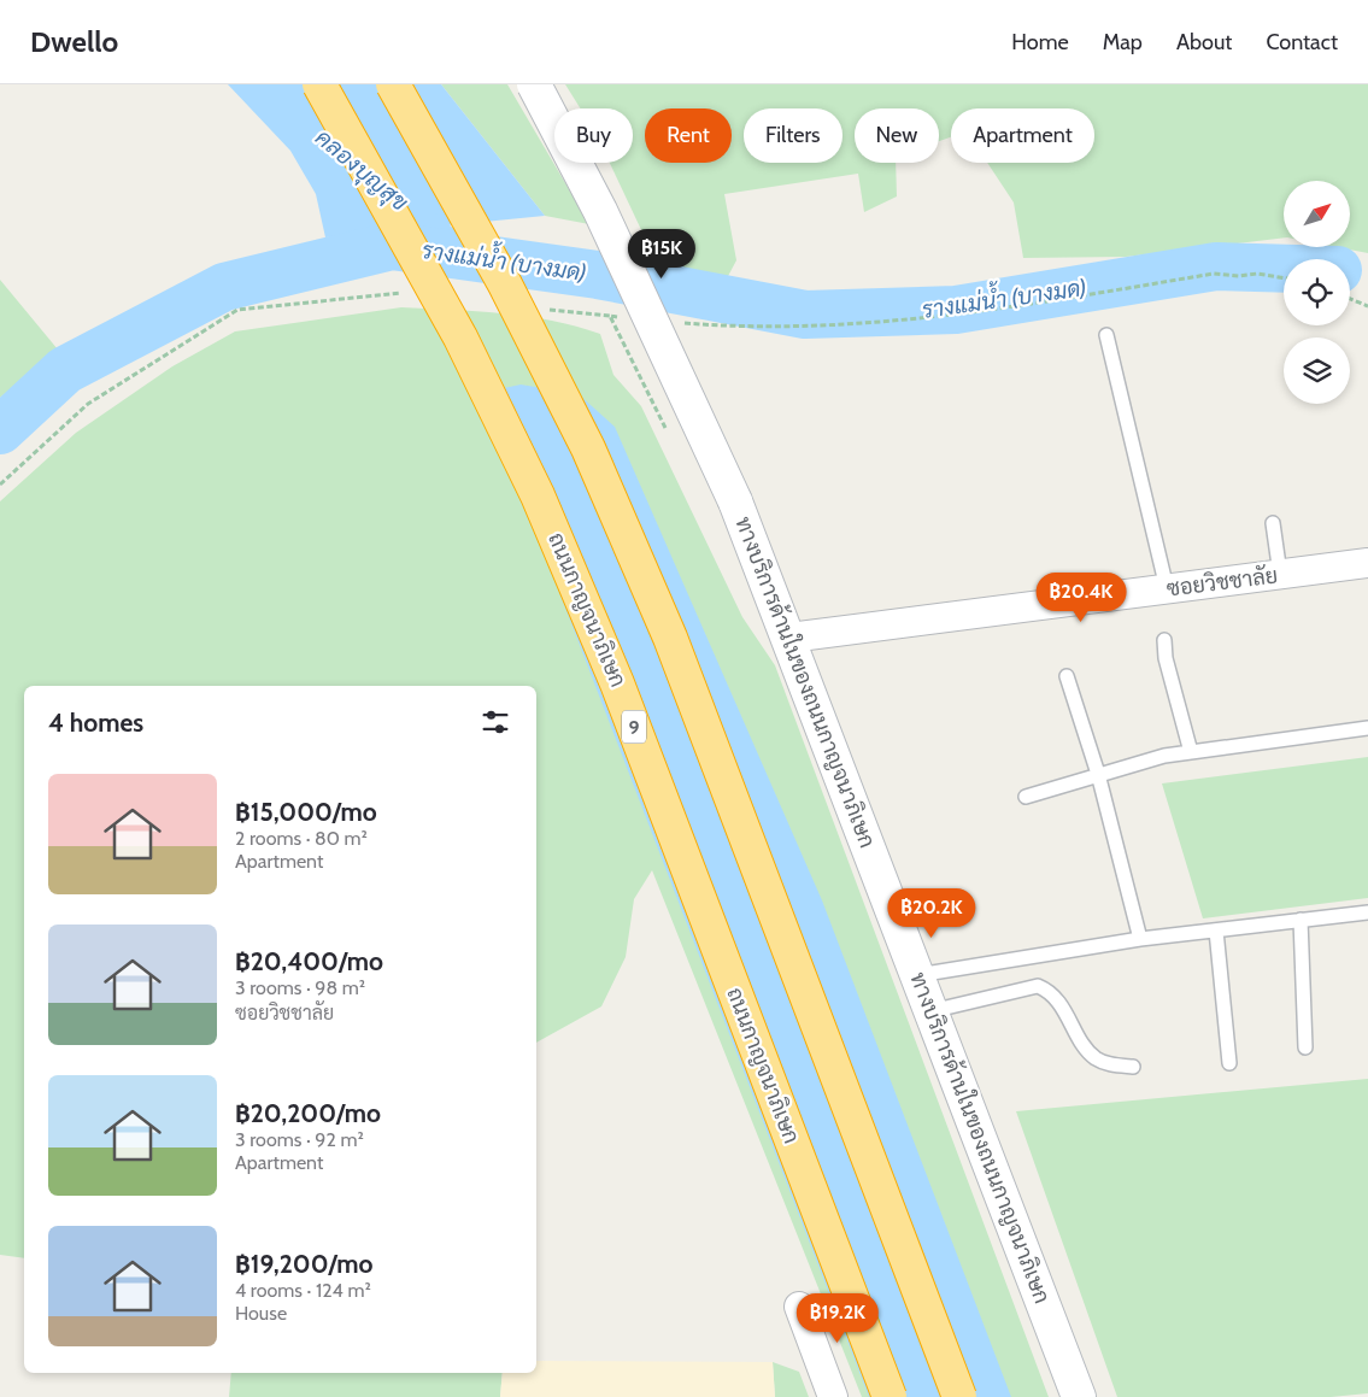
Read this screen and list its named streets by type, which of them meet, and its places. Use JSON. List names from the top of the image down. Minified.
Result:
{"streets":{"highway":["ถนนกาญจนาภิเษก","9"],"main road":["ทางบริการด้านในของถนนกาญจนาภิเษก"],"street":["ซอยวิชชาลัย"]},"crossings":[["ซอยวิชชาลัย","ทางบริการด้านในของถนนกาญจนาภิเษก"]],"water":["คลองบุญสุข","รางแม่น้ำ (บางมด)"],"north":"top right","page":{"header":"Dwello","nav":["Home","Map","About","Contact"],"chip":["Buy","Rent","Filters","New","Apartment"],"price":["฿15K","฿20.4K","฿20.2K","฿19.2K"],"heading":"4 homes","list":[{"name":"฿15,000/mo","note":"2 rooms · 80 m² · Apartment"},{"name":"฿20,400/mo","note":"3 rooms · 98 m² · ซอยวิชชาลัย"},{"name":"฿20,200/mo","note":"3 rooms · 92 m² · Apartment"},{"name":"฿19,200/mo","note":"4 rooms · 124 m² · House"}]}}
